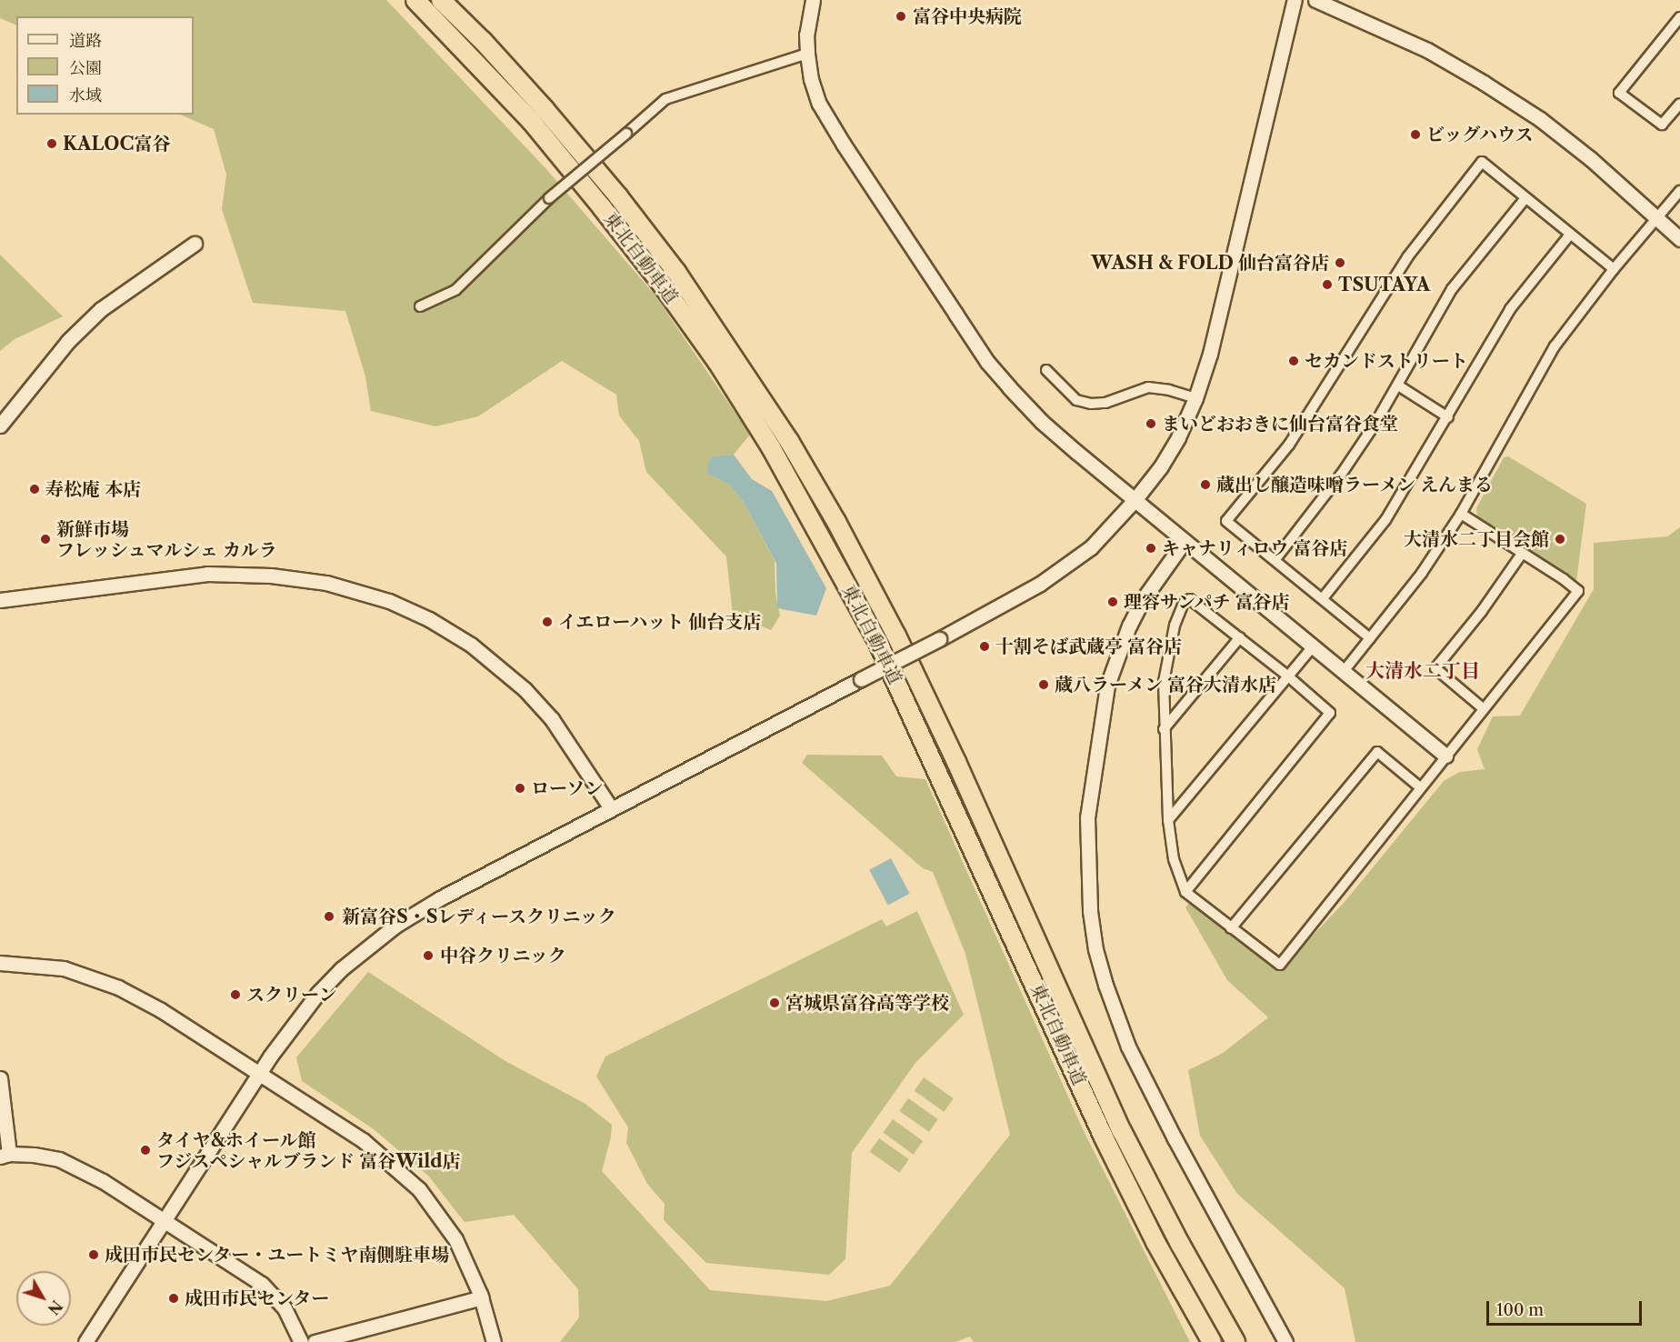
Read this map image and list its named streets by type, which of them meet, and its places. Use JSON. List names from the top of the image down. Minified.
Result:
{"streets":{"highway":["東北自動車道"]},"districts":["大清水二丁目"],"places":["富谷中央病院","ビッグハウス","KALOC富谷","WASH & FOLD 仙台富谷店","TSUTAYA","セカンドストリート","まいどおおきに仙台富谷食堂","蔵出し醸造味噌ラーメン えんまる","寿松庵 本店","新鮮市場 フレッシュマルシェ カルラ","大清水二丁目会館","キャナリィロウ 富谷店","理容サンパチ 富谷店","イエローハット 仙台支店","十割そば武蔵亭 富谷店","蔵八ラーメン 富谷大清水店","ローソン","新富谷S・Sレディースクリニック","中谷クリニック","スクリーン","宮城県富谷高等学校","タイヤ&ホイール館 フジスペシャルブランド 富谷Wild店","成田市民センター・ユートミヤ南側駐車場","成田市民センター"],"legend":["道路","公園","水域"],"scale_bar":"100 m","north":"bottom right"}
